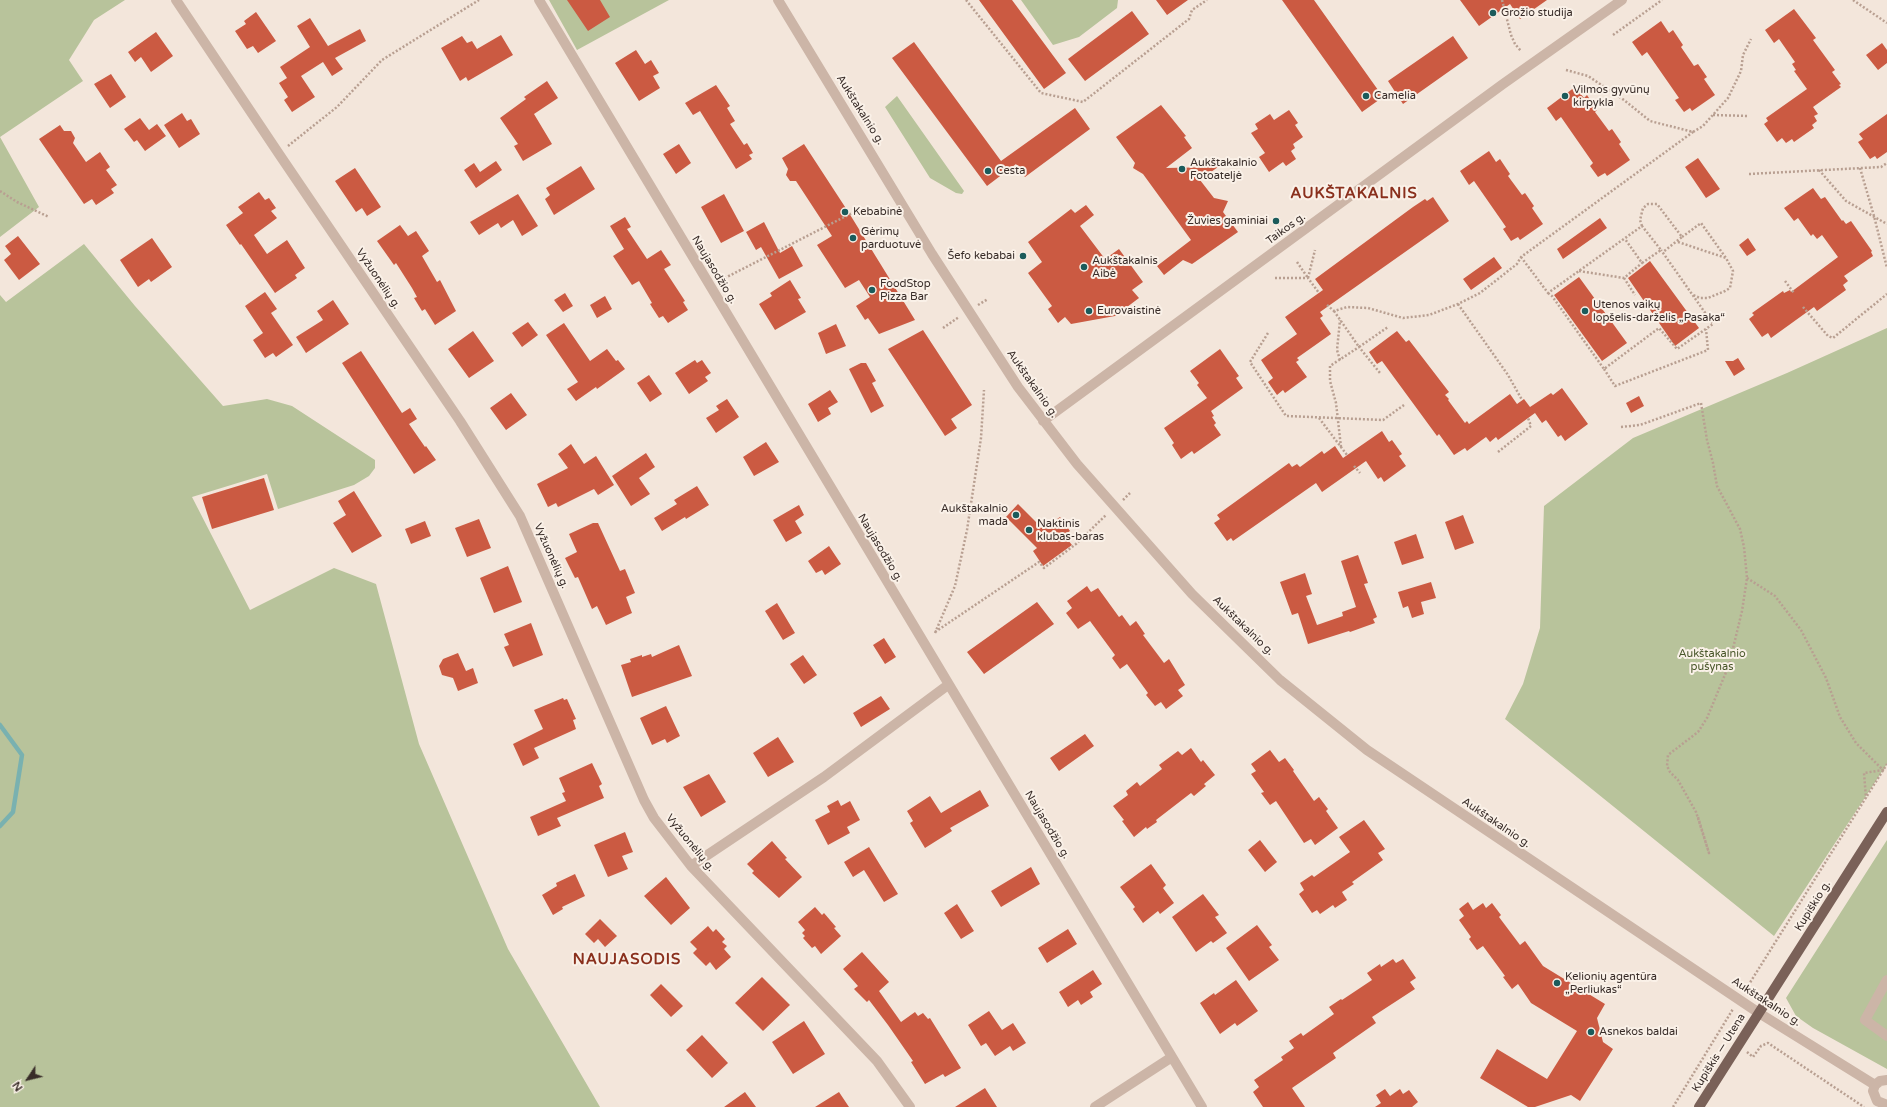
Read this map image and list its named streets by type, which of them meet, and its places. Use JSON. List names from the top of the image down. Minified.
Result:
{"streets":{"main road":["Kupiškio g.","Kupiškis — Utena"],"street":["Aukštakalnio g.","Taikos g.","Naujasodžio g.","Vyžuonėlių g."]},"crossings":[["Aukštakalnio g.","Taikos g."],["Aukštakalnio g.","Kupiškio g."],["Aukštakalnio g.","Kupiškis — Utena"],["Kupiškio g.","Kupiškis — Utena"]],"districts":["AUKŠTAKALNIS","NAUJASODIS"],"parks":["Aukštakalnio pušynas"],"places":["Grožio studija","Camelia","Vilmos gyvūnų kirpykla","Aukštakalnio Fotoateljė","Cesta","Kebabinė","Žuvies gaminiai","Gėrimų parduotuvė","Šefo kebabai","Aukštakalnis Aibė","FoodStop Pizza Bar","Eurovaistinė","Utenos vaikų lopšelis-darželis „Pasaka“","Aukštakalnio mada","Naktinis klubas-baras","Kelionių agentūra „Perliukas“","Asnekos baldai"],"north":"bottom left"}
